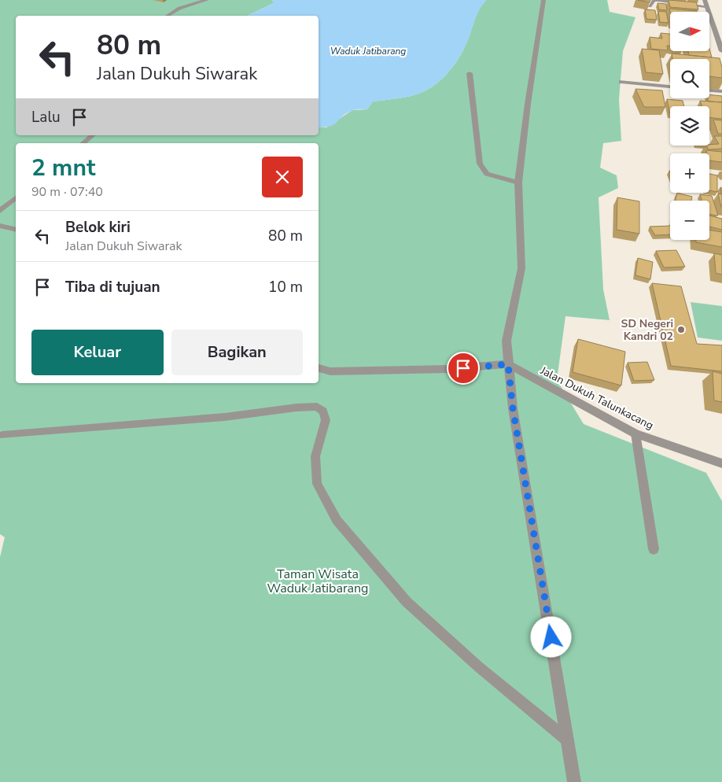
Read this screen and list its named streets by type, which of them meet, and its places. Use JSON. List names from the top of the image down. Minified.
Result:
{"streets":{"street":["Jalan Dukuh Talunkacang"]},"water":["Waduk Jatibarang"],"parks":["Taman Wisata Waduk Jatibarang"],"places":["SD Negeri Kandri 02"],"north":"right","page":{"map_buttons":["+","−"],"turn":["80 m","Jalan Dukuh Siwarak"],"then":"Lalu","heading":["2 mnt","90 m · 07:40"],"list":[{"name":"Belok kiri","note":"Jalan Dukuh Siwarak","value":"80 m"},{"name":"Tiba di tujuan","value":"10 m"}],"buttons":["Keluar","Bagikan"]}}
